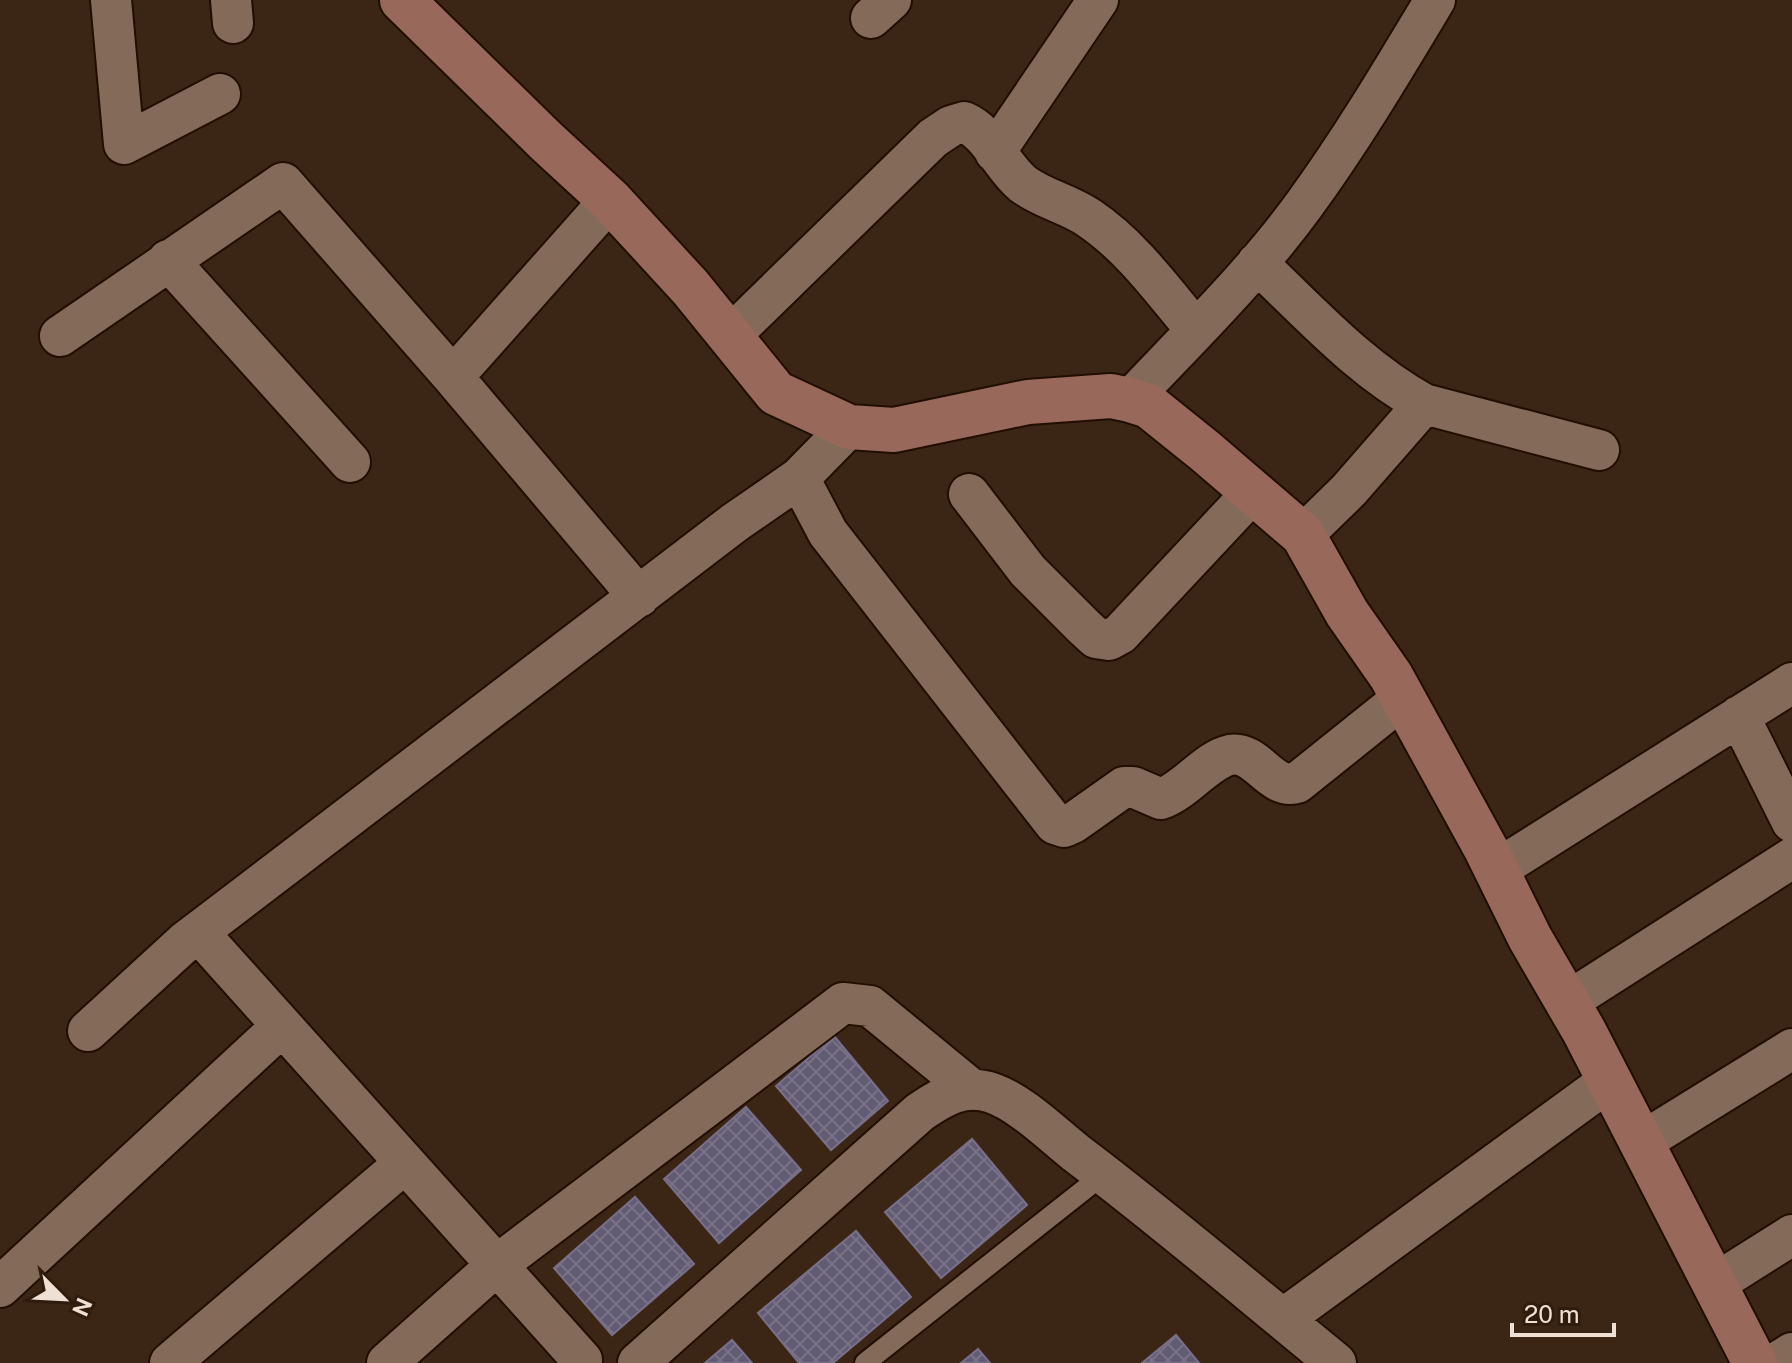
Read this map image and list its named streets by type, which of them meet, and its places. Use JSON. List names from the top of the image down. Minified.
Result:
{"scale_bar":"20 m","north":"bottom right"}
